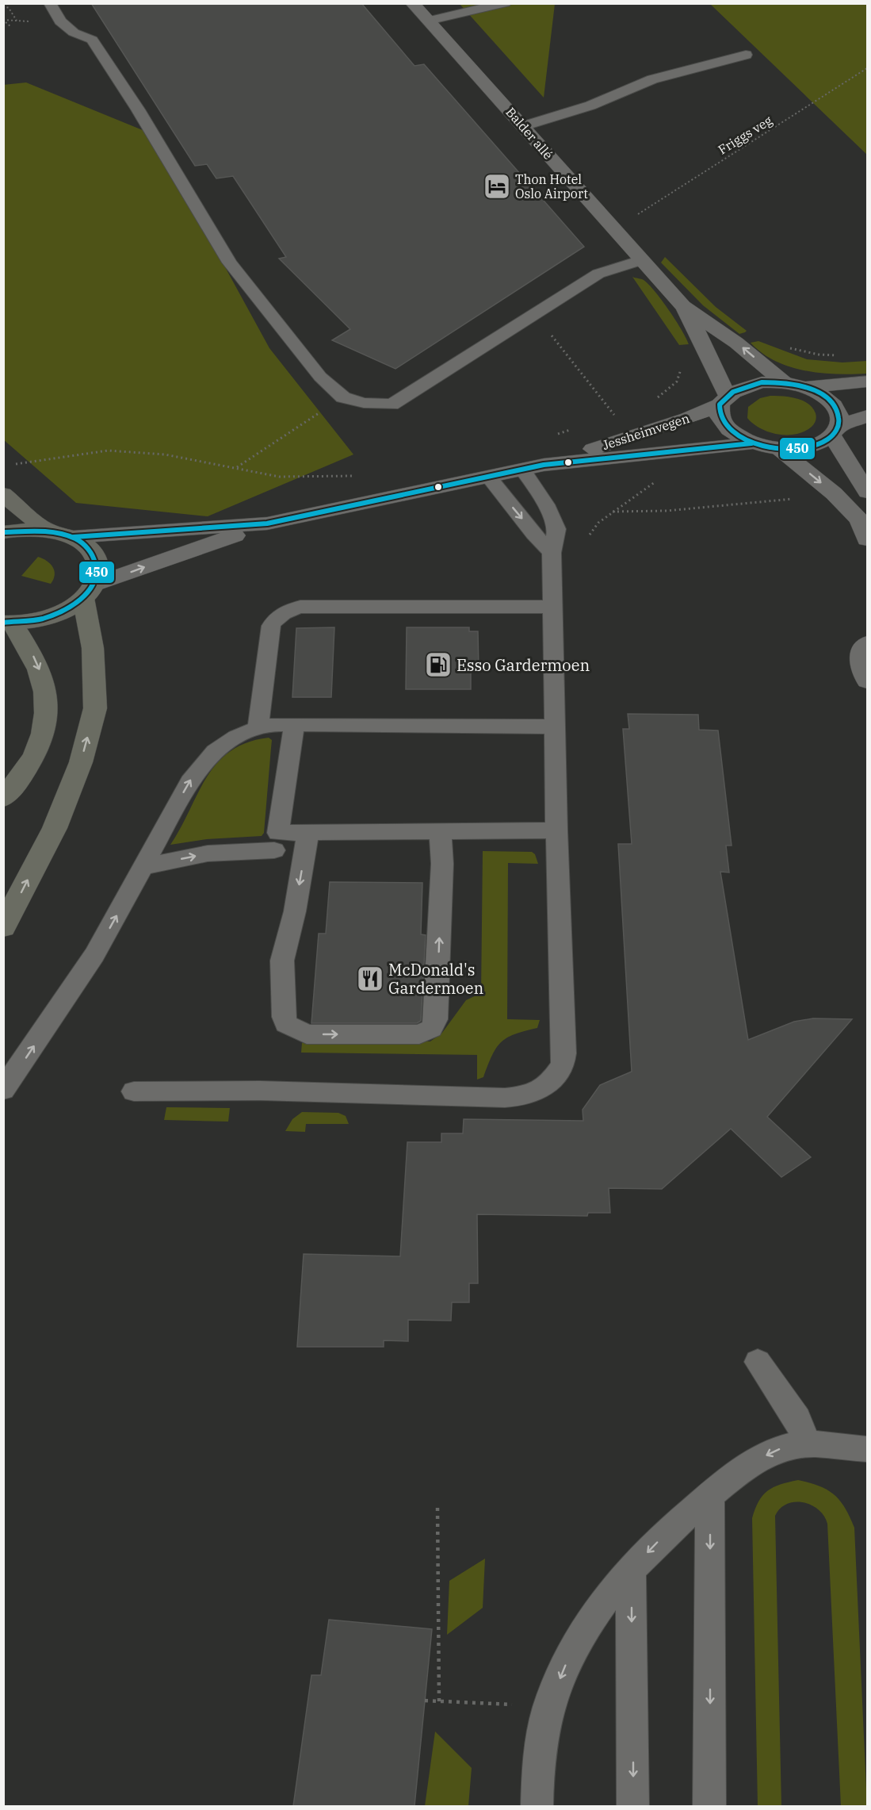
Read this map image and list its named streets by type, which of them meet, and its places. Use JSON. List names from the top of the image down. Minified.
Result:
{"streets":{"main road":["Balder allé","Jessheimvegen"],"path":["Friggs veg"]},"crossings":[["Balder allé","Jessheimvegen"]],"places":{"hotel":["Thon Hotel Oslo Airport"],"fuel station":["Esso Gardermoen"],"restaurant":["McDonald's Gardermoen"]},"lines":["transit line 450"]}
